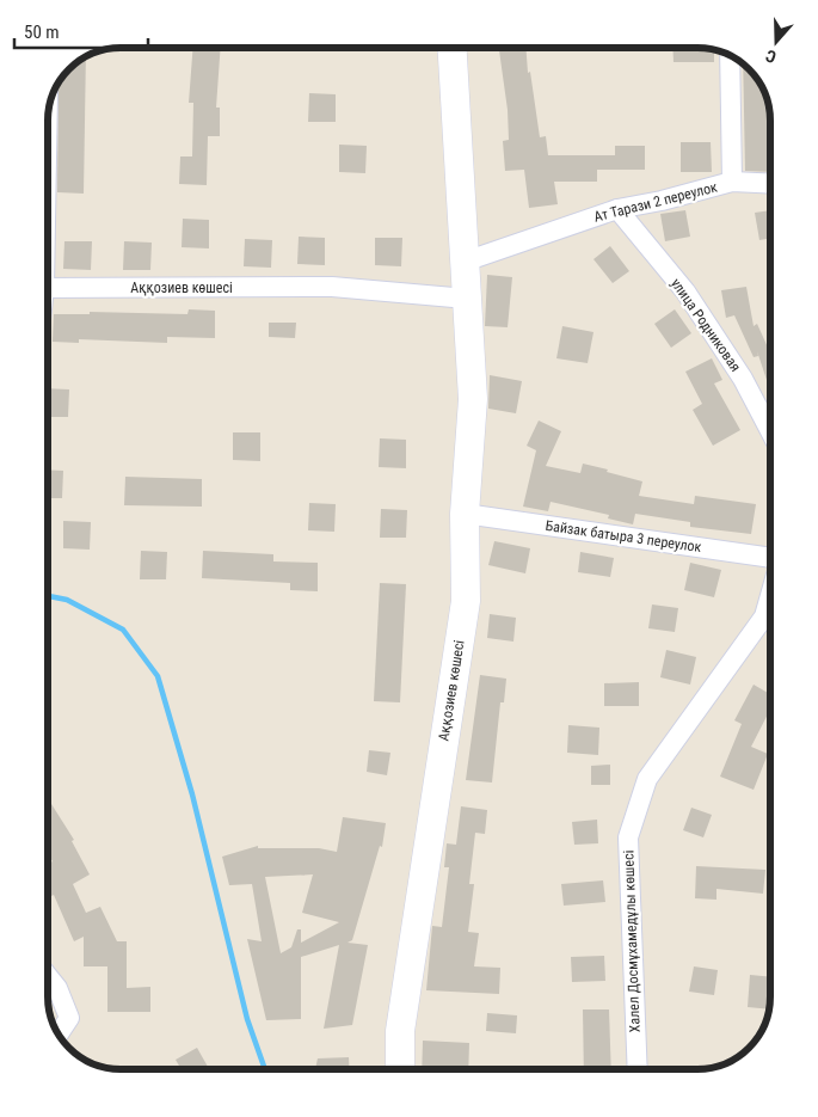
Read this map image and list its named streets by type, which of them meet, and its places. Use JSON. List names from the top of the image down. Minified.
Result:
{"streets":{"main road":["Аққозиев көшесі"],"street":["Ат Тарази 2 переулок","улица Родниковая","Байзак батыра 3 переулок","Халел Досмұхамедұлы көшесі"]},"crossings":[["Ат Тарази 2 переулок","Аққозиев көшесі"],["Ат Тарази 2 переулок","улица Родниковая"],["Аққозиев көшесі","Байзак батыра 3 переулок"]],"scale_bar":"50 m","north":"bottom"}
